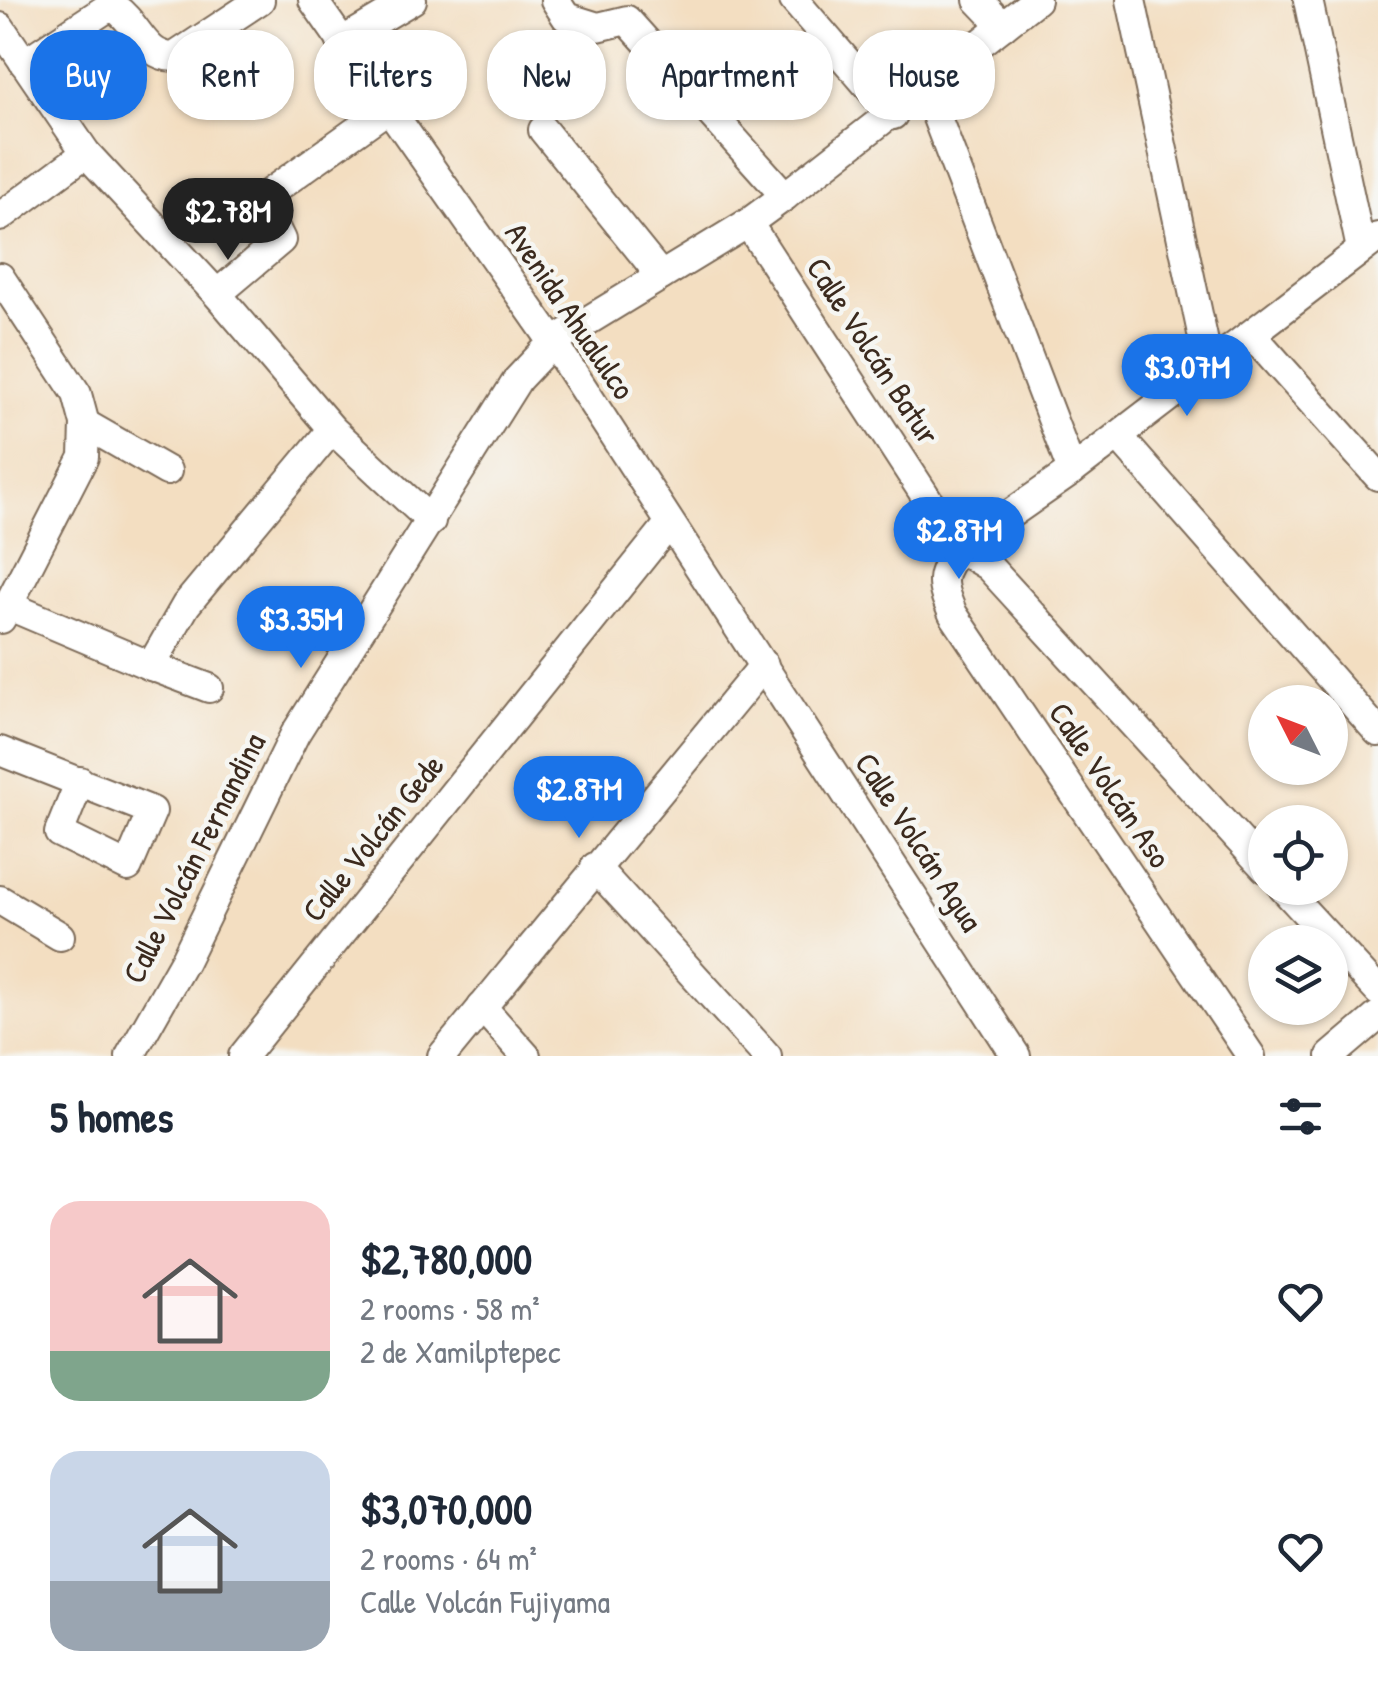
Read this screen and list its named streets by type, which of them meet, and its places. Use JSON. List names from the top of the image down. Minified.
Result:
{"streets":{"street":["Avenida Ahualulco","Calle Volcán Batur","Calle Volcán Aso","Calle Volcán Gede","Calle Volcán Agua","Calle Volcán Fernandina"]},"crossings":[["Avenida Ahualulco","Calle Volcán Gede"],["Avenida Ahualulco","Calle Volcán Agua"],["Avenida Ahualulco","Calle Volcán Fernandina"],["Calle Volcán Batur","Calle Volcán Aso"],["Calle Volcán Batur","Calle Volcán Fernandina"]],"north":"top left","page":{"chip":["Buy","Rent","Filters","New","Apartment","House"],"price":["$2.78M","$3.07M","$2.87M","$3.35M","$2.87M"],"heading":"5 homes","list":[{"name":"$2,780,000","note":"2 rooms · 58 m² · 2 de Xamilptepec"},{"name":"$3,070,000","note":"2 rooms · 64 m² · Calle Volcán Fujiyama"}]}}
